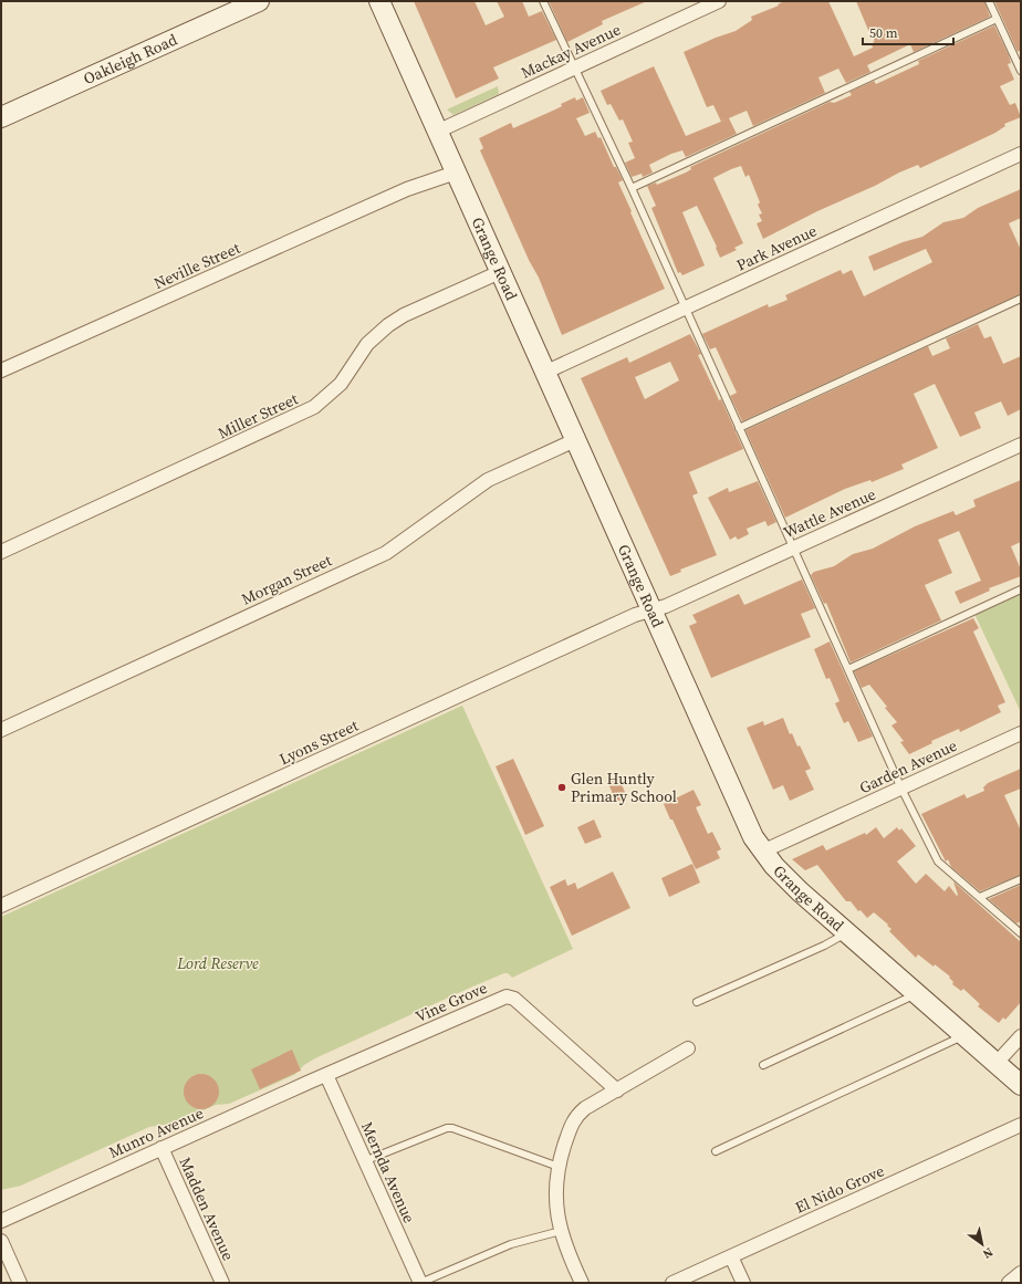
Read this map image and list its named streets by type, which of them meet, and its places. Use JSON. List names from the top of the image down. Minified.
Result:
{"streets":{"main road":["Oakleigh Road","Grange Road"],"street":["Mackay Avenue","Park Avenue","Neville Street","Miller Street","Wattle Avenue","Morgan Street","Lyons Street","Garden Avenue","Vine Grove","Munro Avenue","Mernda Avenue","El Nido Grove","Madden Avenue"]},"crossings":[["Mackay Avenue","Grange Road"],["Park Avenue","Grange Road"],["Grange Road","Neville Street"],["Grange Road","Miller Street"],["Grange Road","Wattle Avenue"],["Grange Road","Morgan Street"],["Grange Road","Lyons Street"],["Grange Road","Garden Avenue"],["Wattle Avenue","Lyons Street"],["Vine Grove","Munro Avenue"],["Vine Grove","Mernda Avenue"],["Munro Avenue","Mernda Avenue"],["Munro Avenue","Madden Avenue"]],"parks":["Lord Reserve"],"places":["Glen Huntly Primary School"],"scale_bar":"50 m","north":"bottom right"}
